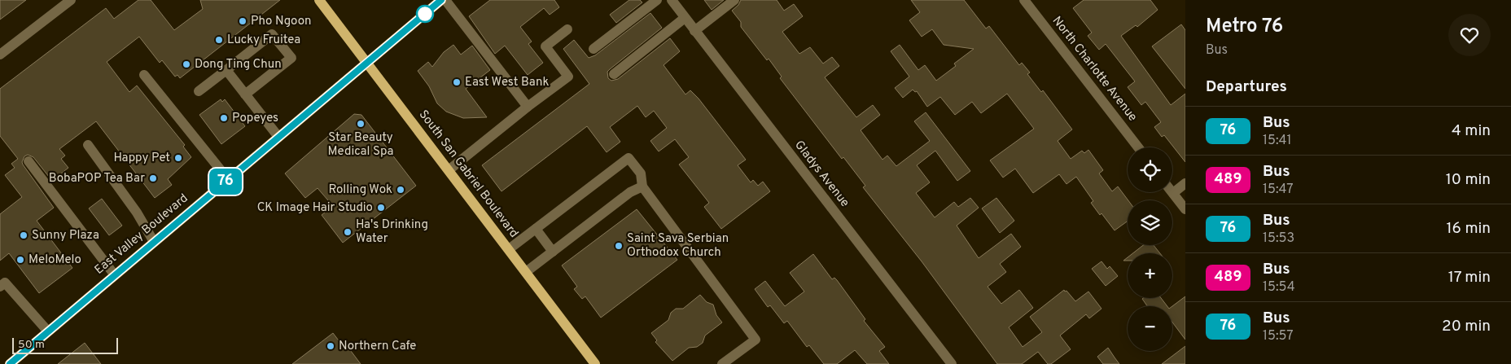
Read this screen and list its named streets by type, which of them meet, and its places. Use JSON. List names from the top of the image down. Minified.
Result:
{"streets":{"main road":["South San Gabriel Boulevard","East Valley Boulevard"],"street":["North Charlotte Avenue","Gladys Avenue"]},"crossings":[["South San Gabriel Boulevard","East Valley Boulevard"]],"places":["Pho Ngoon","Lucky Fruitea","Dong Ting Chun","East West Bank","Popeyes","Star Beauty Medical Spa","Happy Pet","BobaPOP Tea Bar","Rolling Wok","CK Image Hair Studio","Ha's Drinking Water","Sunny Plaza","Saint Sava Serbian Orthodox Church","MeloMelo","Northern Cafe"],"lines":["bus line 76"],"scale_bar":"50 m","page":{"on_map":"76","heading":[["Metro 76","Bus"],"Departures"],"list":[{"mark":"76","name":"Bus","note":"15:41","value":"4 min"},{"mark":"489","name":"Bus","note":"15:47","value":"10 min"},{"mark":"76","name":"Bus","note":"15:53","value":"16 min"},{"mark":"489","name":"Bus","note":"15:54","value":"17 min"},{"mark":"76","name":"Bus","note":"15:57","value":"20 min"}],"map_buttons":["+","−"],"scale":"50 m"}}
